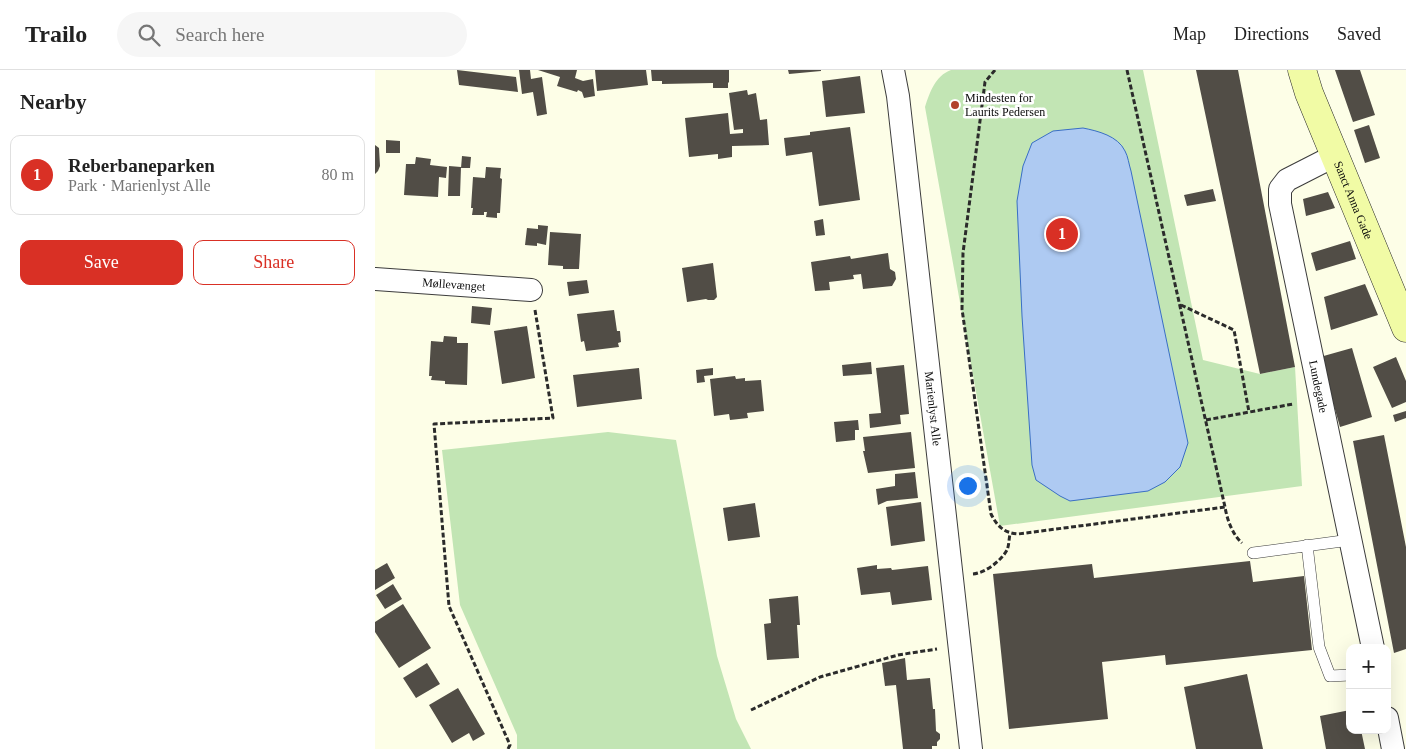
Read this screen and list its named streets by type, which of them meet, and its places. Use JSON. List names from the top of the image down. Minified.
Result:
{"streets":{"main road":["Sanct Anna Gade"],"street":["Møllevænget","Lundegade","Marienlyst Alle"]},"crossings":[["Sanct Anna Gade","Lundegade"]],"places":["Mindesten for Laurits Pedersen"],"page":{"header":"Trailo","search":"Search here","nav":["Map","Directions","Saved"],"heading":"Nearby","list":[{"mark":"1","name":"Reberbaneparken","note":"Park · Marienlyst Alle","value":"80 m"}],"pins":"1","buttons":["Save","Share"],"map_buttons":["+","−"]}}
